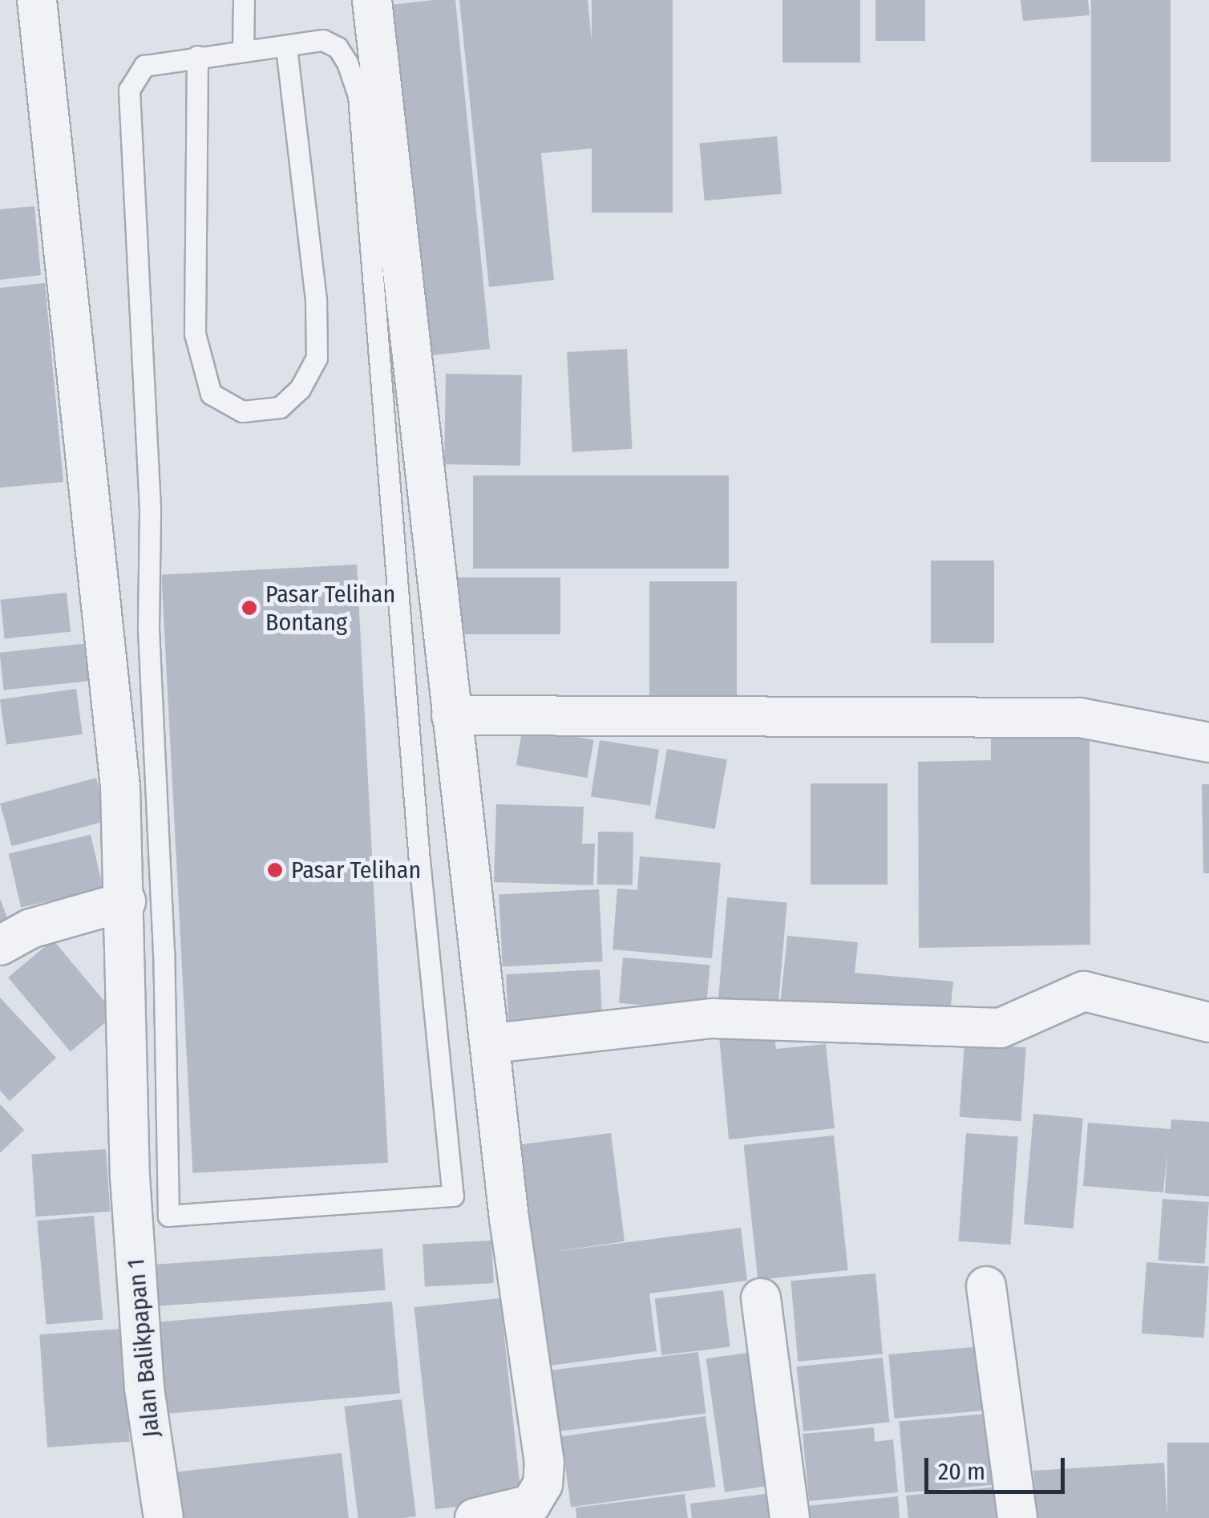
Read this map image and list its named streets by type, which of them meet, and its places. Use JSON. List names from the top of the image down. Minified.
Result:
{"streets":{"street":["Jalan Balikpapan 1"]},"places":["Pasar Telihan Bontang","Pasar Telihan"],"scale_bar":"20 m"}
